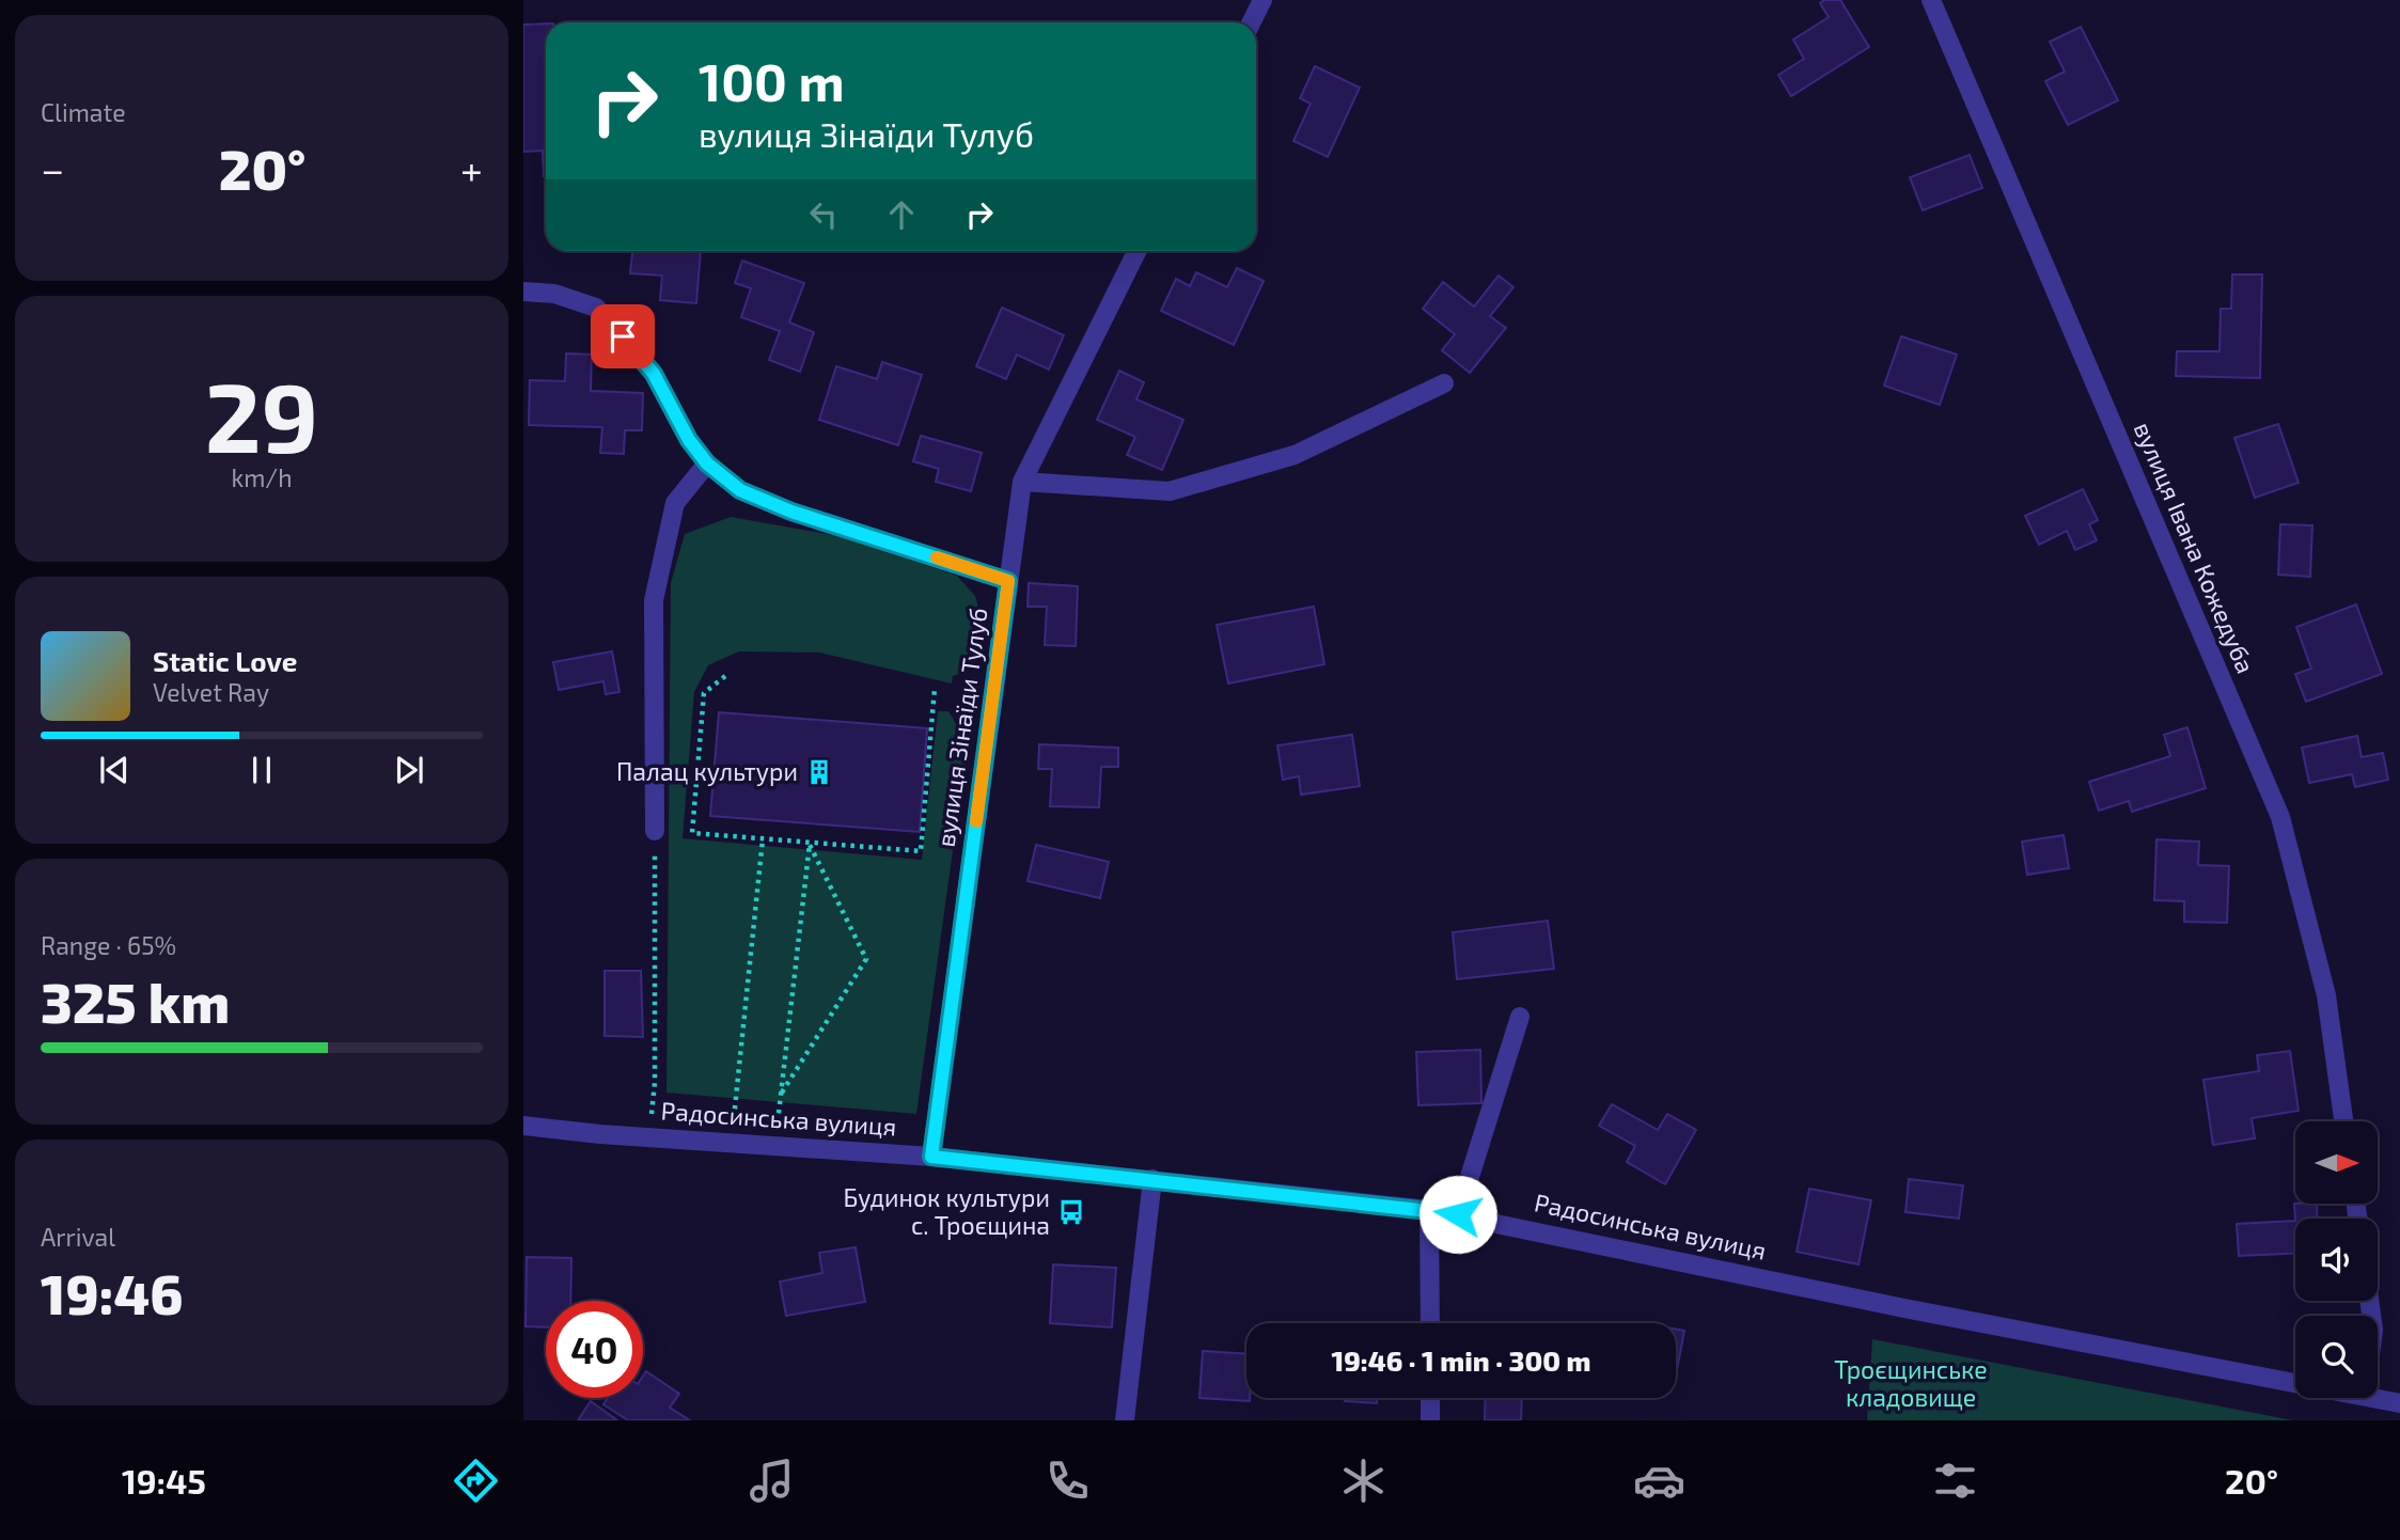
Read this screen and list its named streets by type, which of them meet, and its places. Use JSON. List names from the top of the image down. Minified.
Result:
{"streets":{"street":["вулиця Івана Кожедуба","вулиця Зінаїди Тулуб","Радосинська вулиця"]},"crossings":[["вулиця Зінаїди Тулуб","Радосинська вулиця"]],"parks":["Троєщинське кладовище"],"places":{"building":["Палац культури"],"bus stop":["Будинок культури с. Троєщина"]},"north":"right","page":{"tile":["Climate",["29","km/h"],["Range · 65%","325 km"],["Arrival","19:46"]],"turn":["100 m","вулиця Зінаїди Тулуб"],"heat":["−","20°","+"],"song":["Static Love","Velvet Ray"],"limit":"40","trip":"19:46 · 1 min · 300 m","tabs":["19:45","20°"]}}
